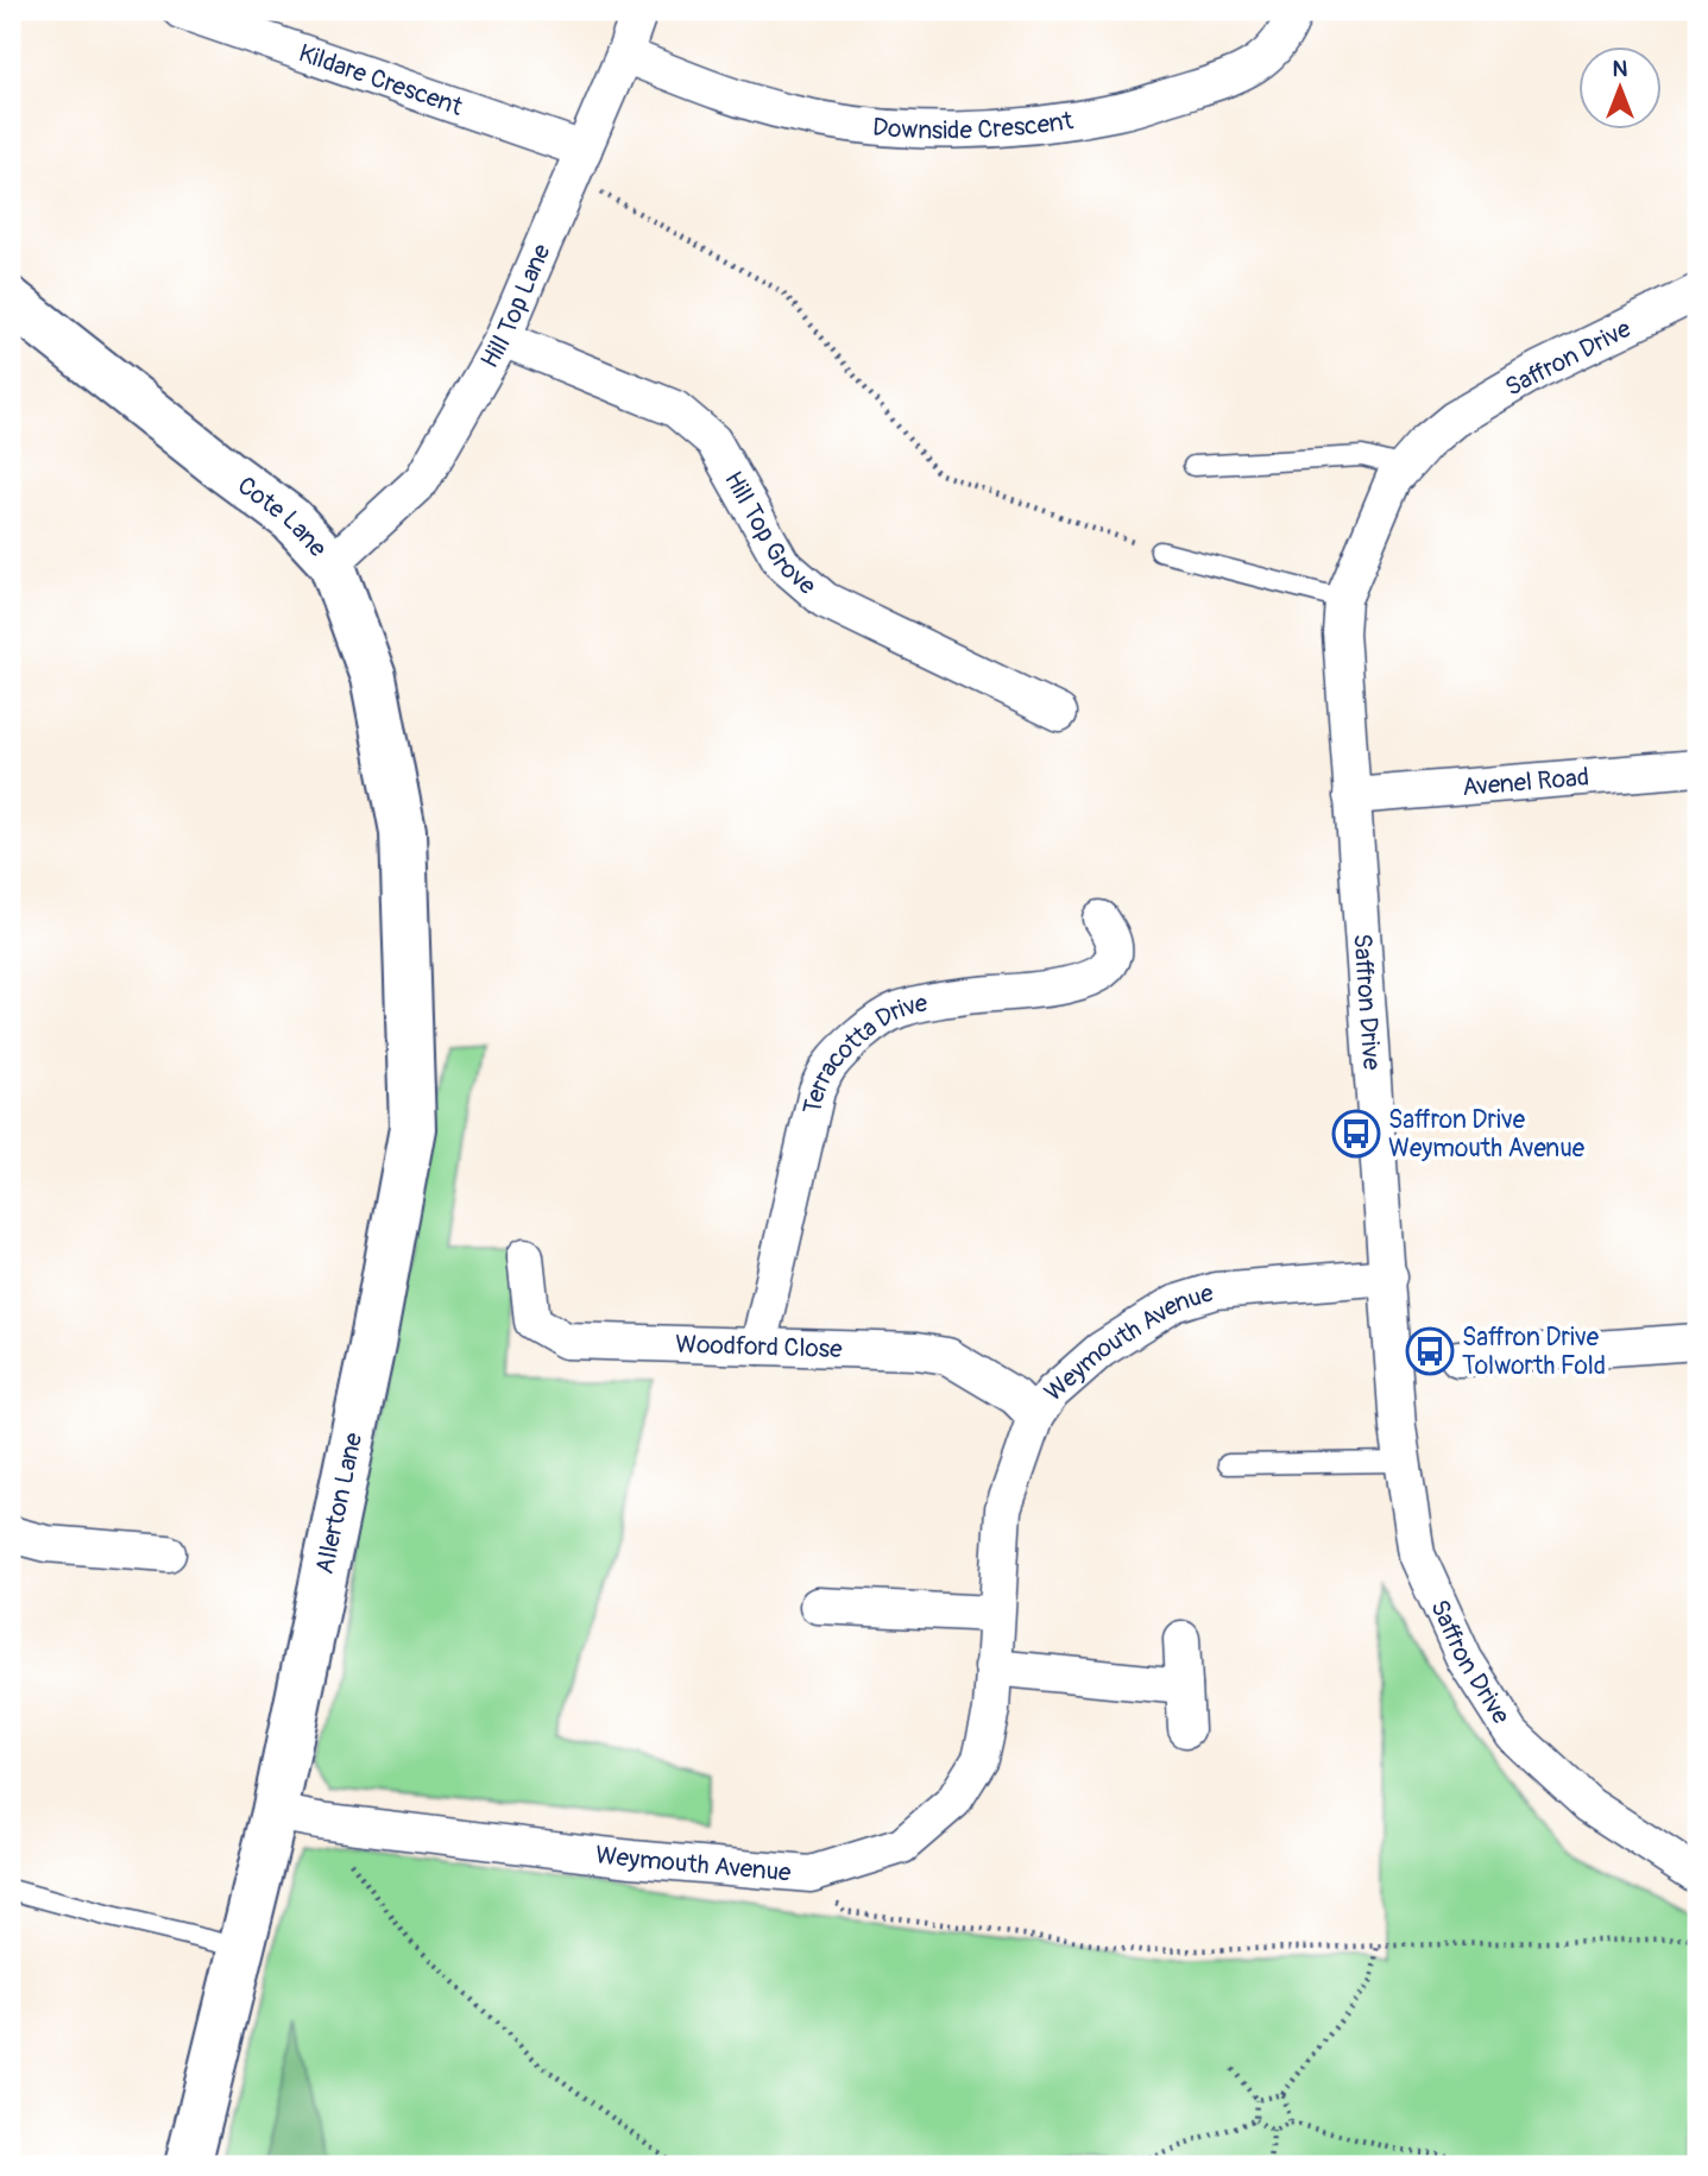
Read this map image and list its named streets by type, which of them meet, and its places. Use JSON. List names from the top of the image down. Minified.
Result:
{"streets":{"street":["Kildare Crescent","Downside Crescent","Hill Top Lane","Saffron Drive","Cote Lane","Hill Top Grove","Avenel Road","Terracotta Drive","Woodford Close","Weymouth Avenue","Allerton Lane"]},"crossings":[["Kildare Crescent","Hill Top Lane"],["Downside Crescent","Hill Top Lane"],["Hill Top Lane","Cote Lane"],["Hill Top Lane","Hill Top Grove"],["Saffron Drive","Avenel Road"],["Saffron Drive","Weymouth Avenue"],["Cote Lane","Allerton Lane"],["Terracotta Drive","Woodford Close"],["Woodford Close","Weymouth Avenue"],["Weymouth Avenue","Allerton Lane"]],"places":{"bus stop":["Saffron Drive Weymouth Avenue","Saffron Drive Tolworth Fold"]},"north":"top"}
